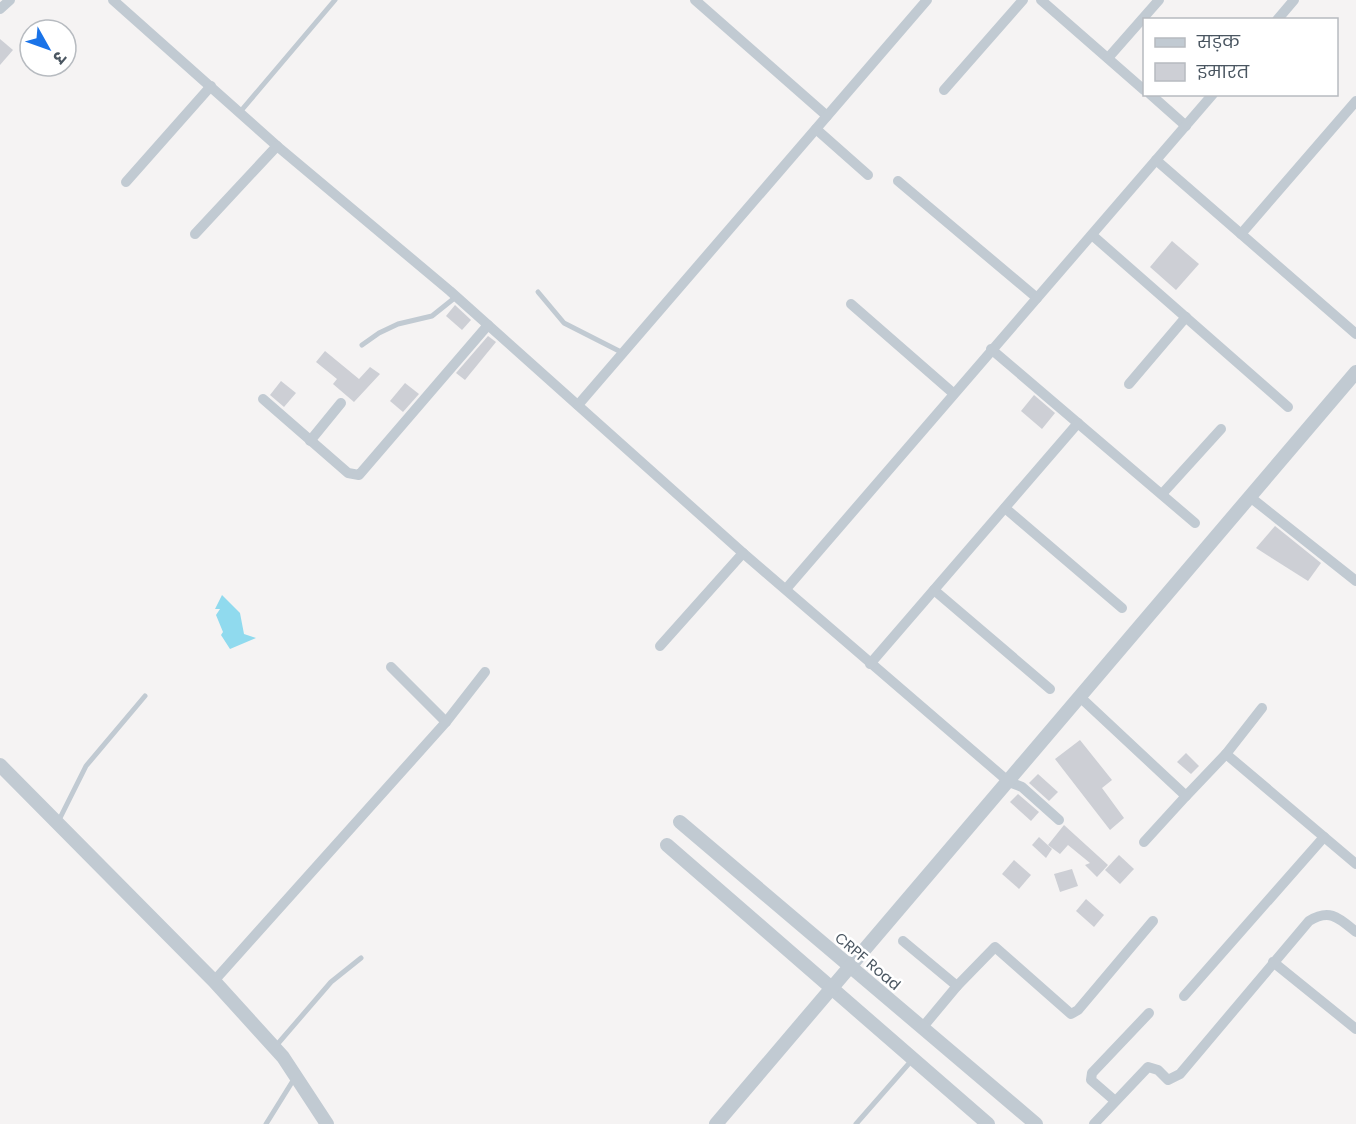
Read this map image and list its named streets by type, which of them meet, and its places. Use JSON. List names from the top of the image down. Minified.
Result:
{"streets":{"street":["CRPF Road"]},"legend":["सड़क","इमारत"],"north":"bottom right"}
